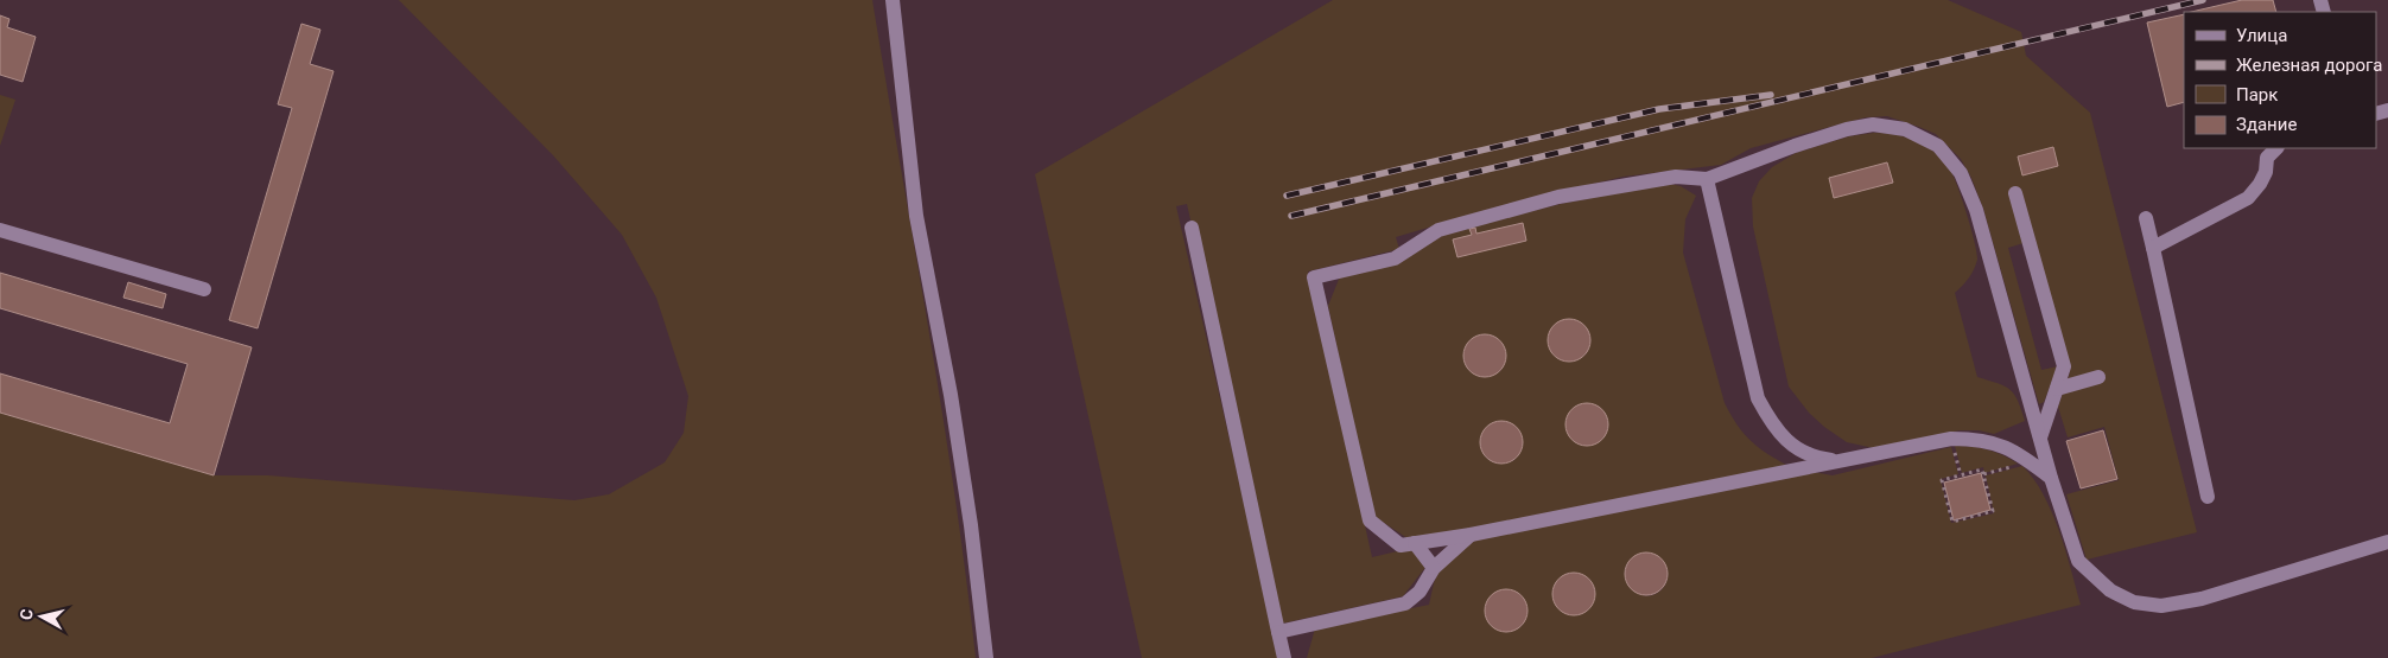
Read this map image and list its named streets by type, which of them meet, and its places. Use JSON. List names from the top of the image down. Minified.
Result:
{"legend":["Улица","Железная дорога","Парк","Здание"],"north":"left"}
